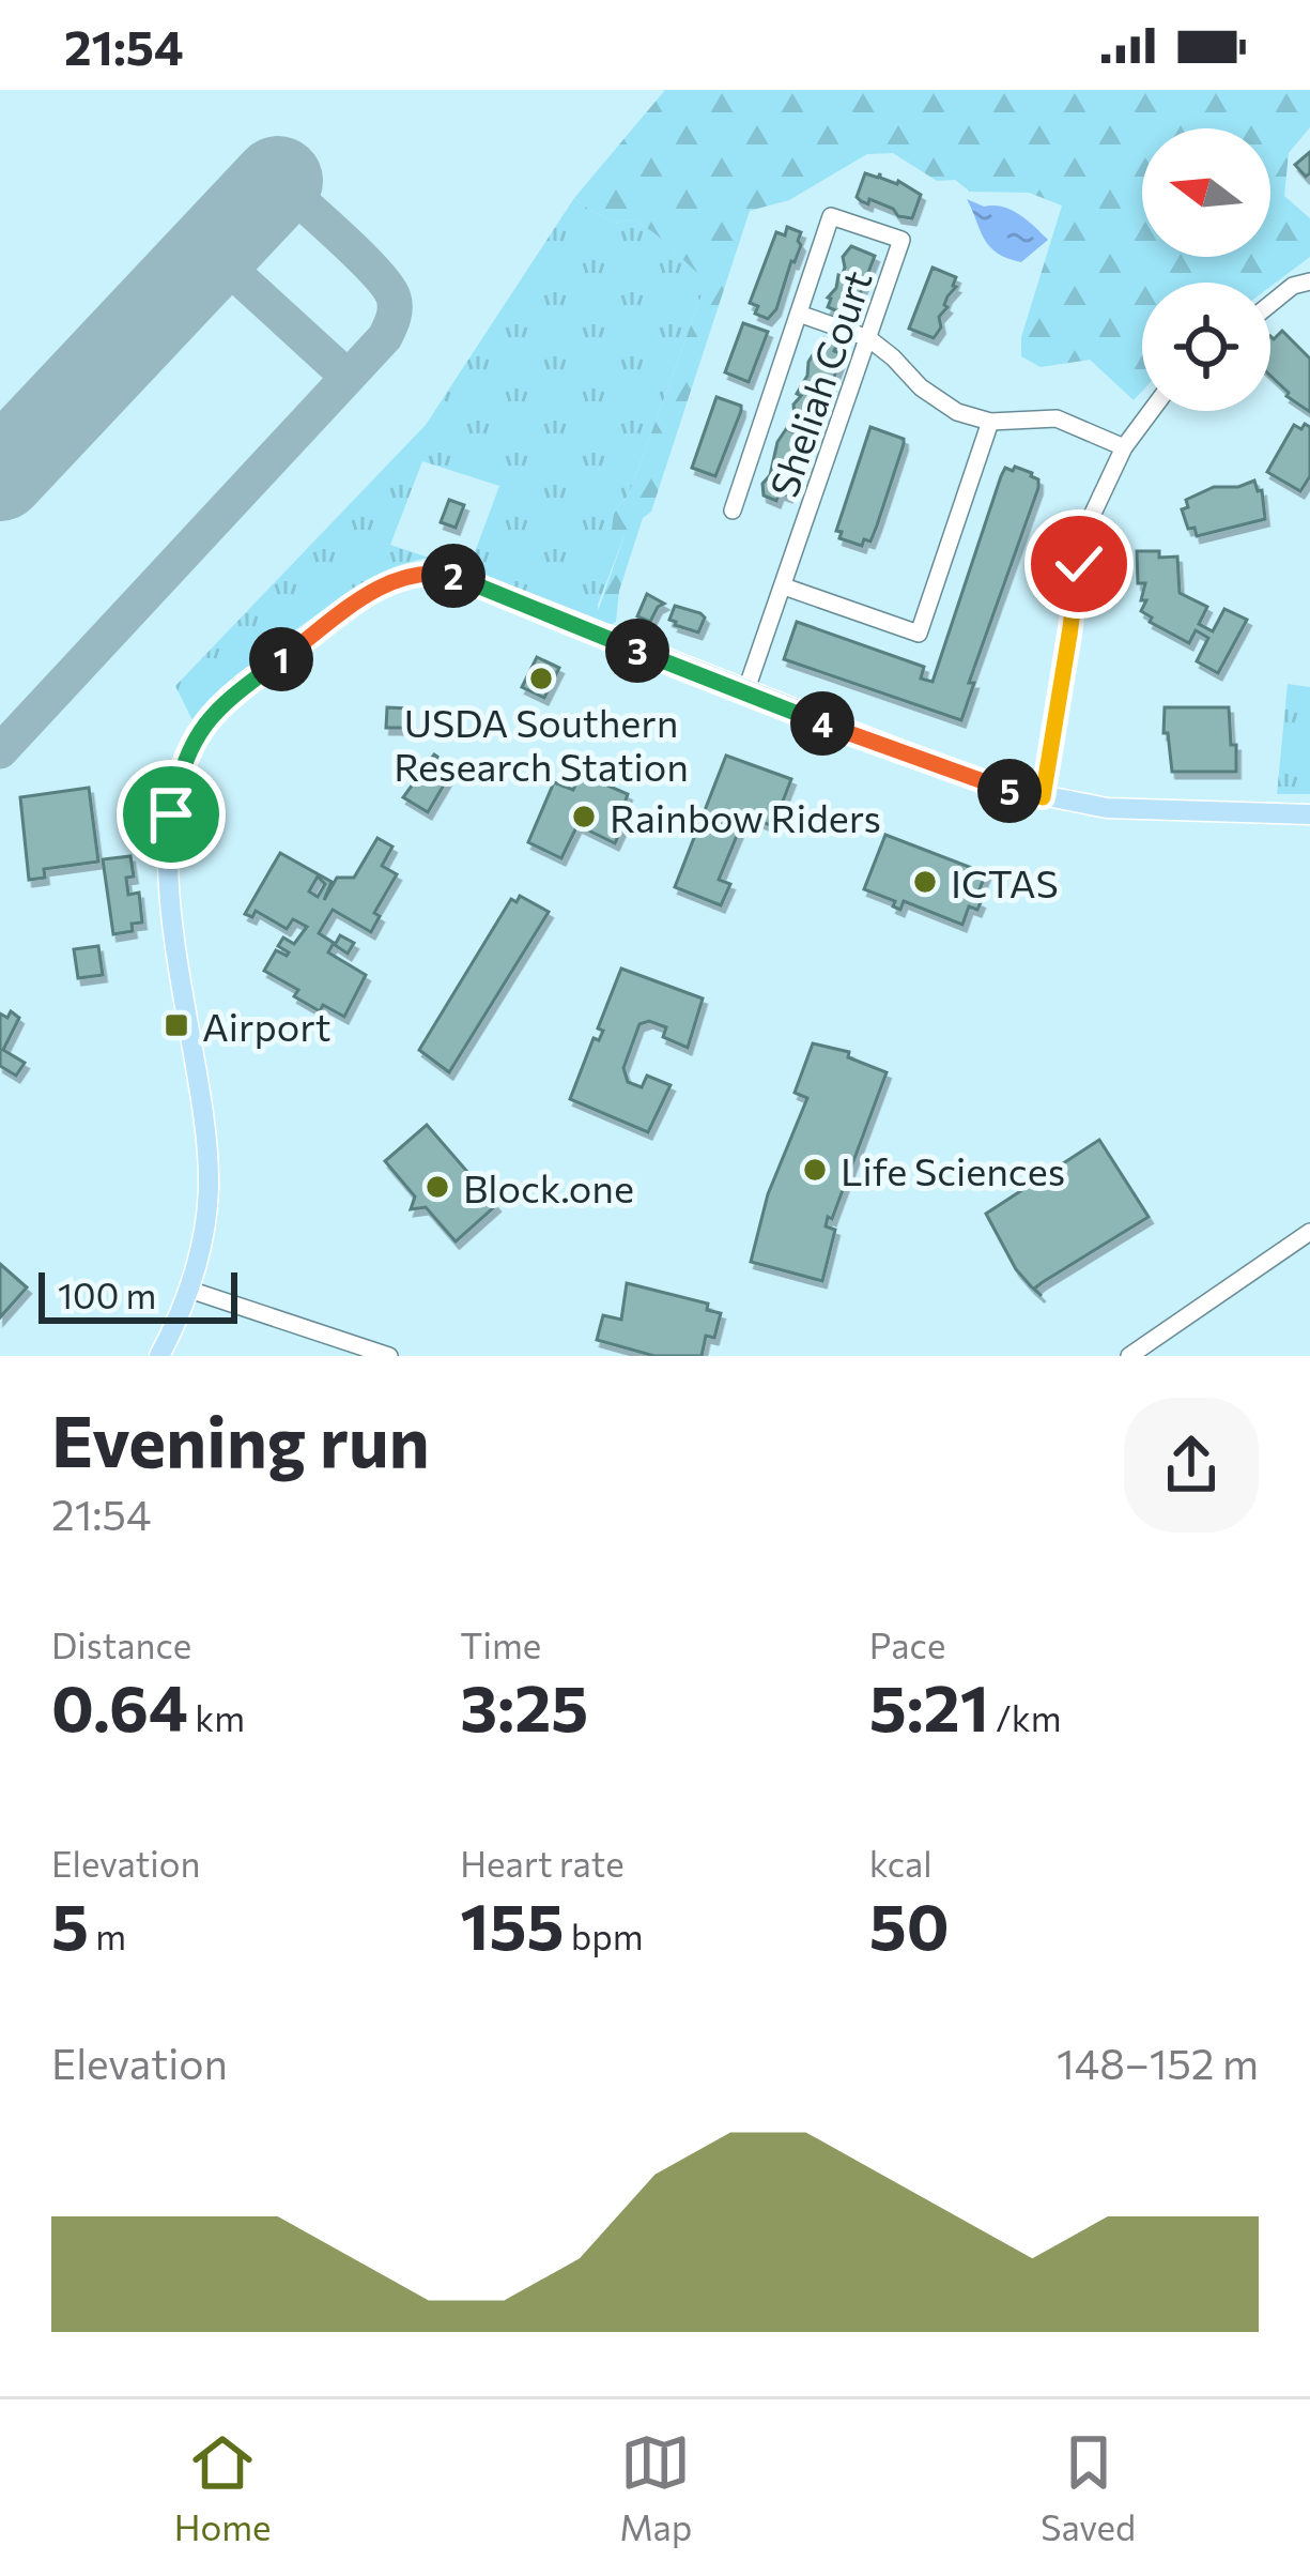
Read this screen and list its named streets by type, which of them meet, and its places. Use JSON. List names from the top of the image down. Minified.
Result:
{"streets":{"street":["Sheliah Court"]},"places":{"other":["USDA Southern Research Station","Rainbow Riders","ICTAS","Life Sciences","Block.one"],"transit":["Airport"]},"scale_bar":"100 m","north":"left","page":{"status":"21:54","pins":["2","3","1","4","5"],"scale":"100 m","heading":["Evening run","21:54"],"stats":[["Distance","0.64 km"],["Time","3:25"],["Pace","5:21 /km"],["Elevation","5 m"],["Heart rate","155 bpm"],["kcal","50"]],"chart":["Elevation","148–152 m"],"tabs":["Home","Map","Saved"]}}
